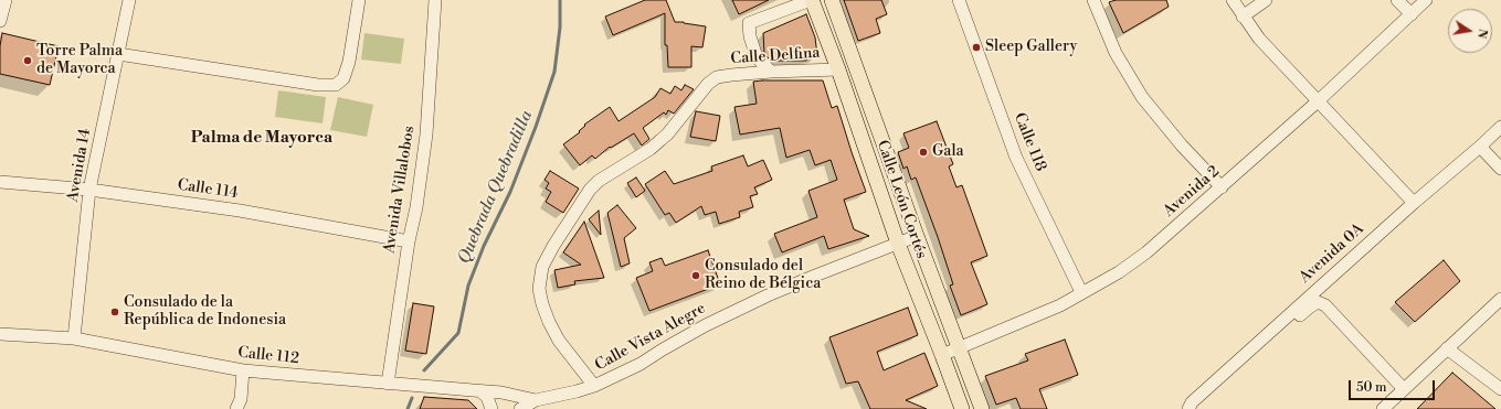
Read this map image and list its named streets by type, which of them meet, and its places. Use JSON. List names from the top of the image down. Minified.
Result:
{"streets":{"main road":["Calle León Cortés"],"street":["Calle Delfina","Calle 118","Avenida 14","Calle 114","Avenida Villalobos","Avenida 2","Avenida 0A","Calle Vista Alegre","Calle 112"]},"crossings":[["Calle Delfina","Calle León Cortés"],["Calle Delfina","Calle Vista Alegre"],["Calle 118","Avenida 2"],["Avenida 14","Calle 114"],["Avenida 14","Calle 112"],["Calle 114","Avenida Villalobos"],["Avenida Villalobos","Calle 112"],["Avenida 2","Calle León Cortés"],["Calle León Cortés","Calle Vista Alegre"],["Calle Vista Alegre","Calle 112"]],"districts":["Palma de Mayorca"],"water":["Quebrada Quebradilla"],"places":["Sleep Gallery","Torre Palma de Mayorca","Gala","Consulado del Reino de Bélgica","Consulado de la República de Indonesia"],"scale_bar":"50 m","north":"right"}
